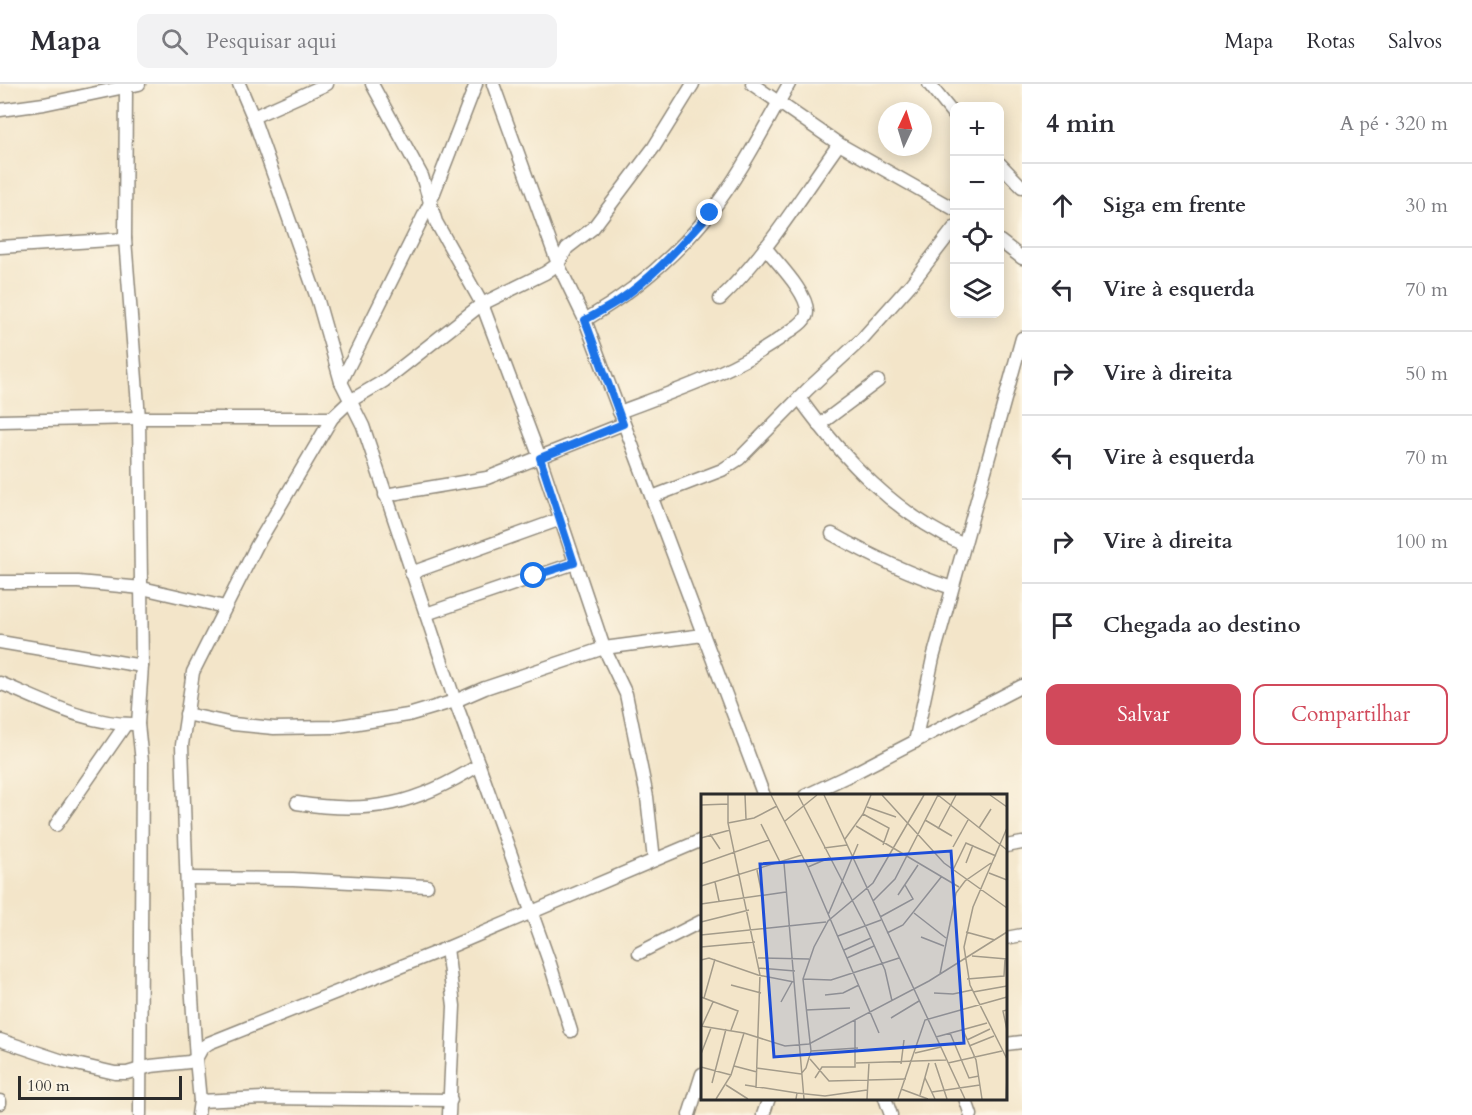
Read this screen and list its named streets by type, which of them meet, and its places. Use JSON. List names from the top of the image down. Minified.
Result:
{"scale_bar":"100 m","north":"top","page":{"header":"Mapa","search":"Pesquisar aqui","nav":["Mapa","Rotas","Salvos"],"heading":["4 min","A pé · 320 m"],"map_buttons":["+","−"],"list":[["Siga em frente","30 m"],["Vire à esquerda","70 m"],["Vire à direita","50 m"],["Vire à esquerda","70 m"],["Vire à direita","100 m"],"Chegada ao destino"],"buttons":["Salvar","Compartilhar"],"scale":"100 m"}}
